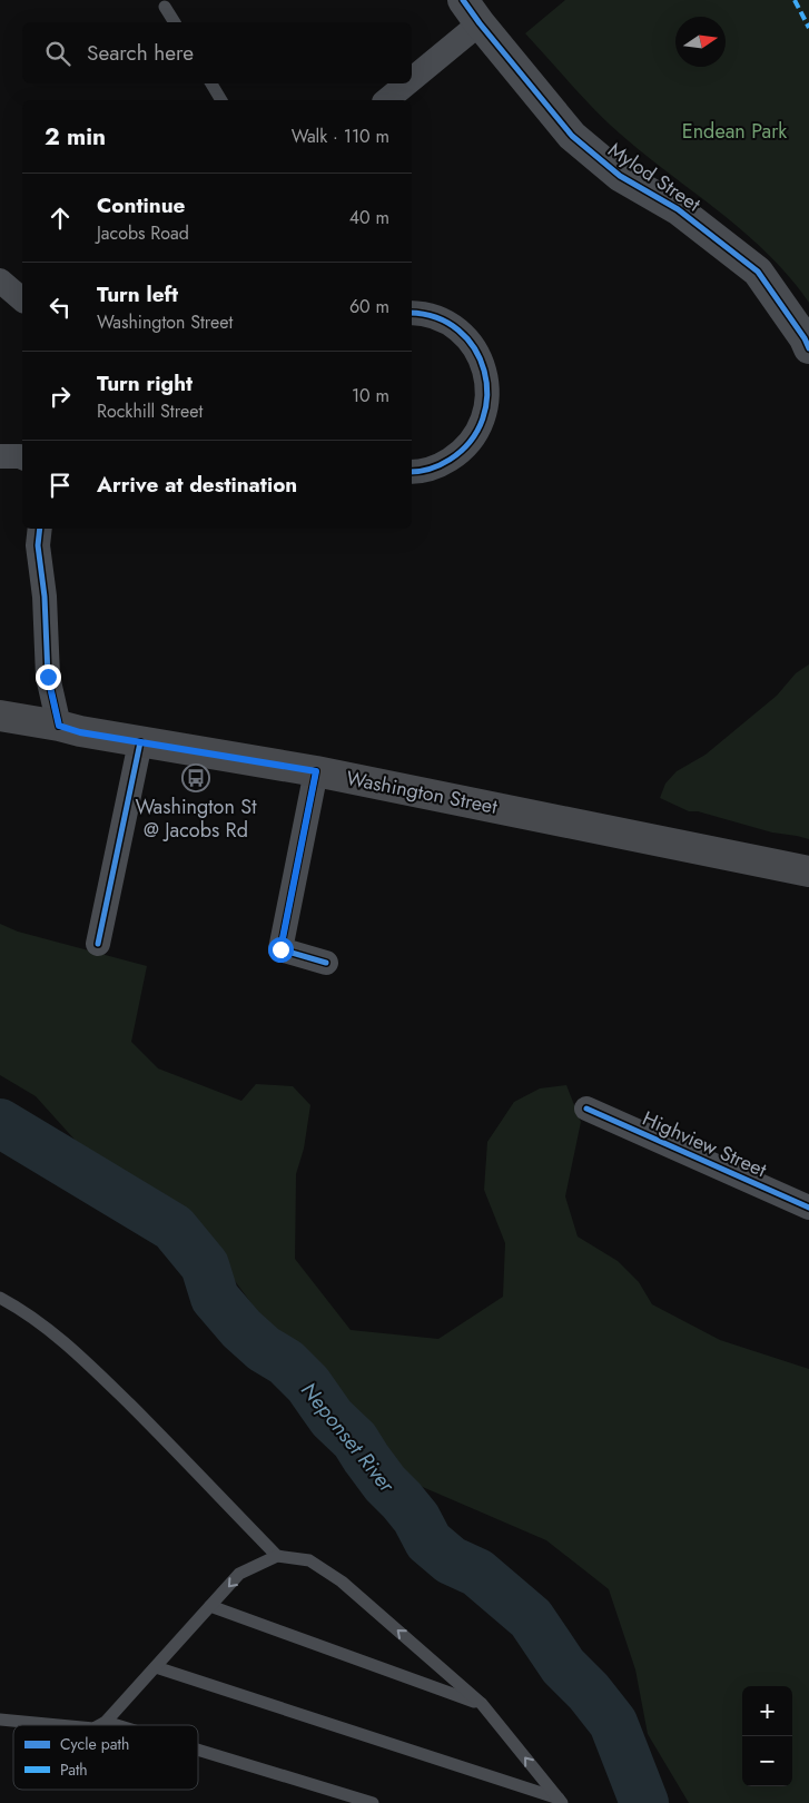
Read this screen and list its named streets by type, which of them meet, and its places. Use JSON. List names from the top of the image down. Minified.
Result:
{"streets":{"main road":["Washington Street"],"street":["Mylod Street","Highview Street"]},"water":["Neponset River"],"parks":["Endean Park"],"places":{"bus stop":["Washington St @ Jacobs Rd"]},"legend":["Cycle path","Path"],"north":"right","page":{"search":"Search here","heading":["2 min","Walk · 110 m"],"list":[["Continue","Jacobs Road","40 m"],["Turn left","Washington Street","60 m"],["Turn right","Rockhill Street","10 m"],"Arrive at destination"],"map_buttons":["+","−"]}}
